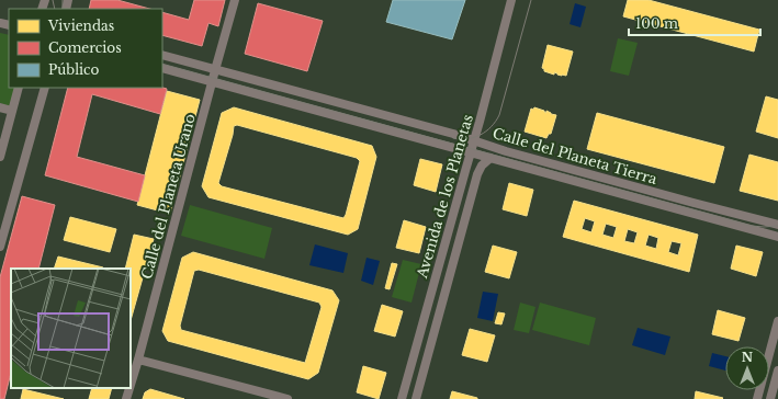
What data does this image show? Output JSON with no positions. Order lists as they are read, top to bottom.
{
  "streets": {
    "street": ["Calle del Planeta Tierra", "Calle del Planeta Urano", "Avenida de los Planetas"]
  },
  "crossings": [
    ["Calle del Planeta Tierra", "Calle del Planeta Urano"],
    ["Calle del Planeta Tierra", "Avenida de los Planetas"]
  ],
  "legend": ["Viviendas", "Comercios", "Público"],
  "scale_bar": "100 m",
  "north": "top"
}
